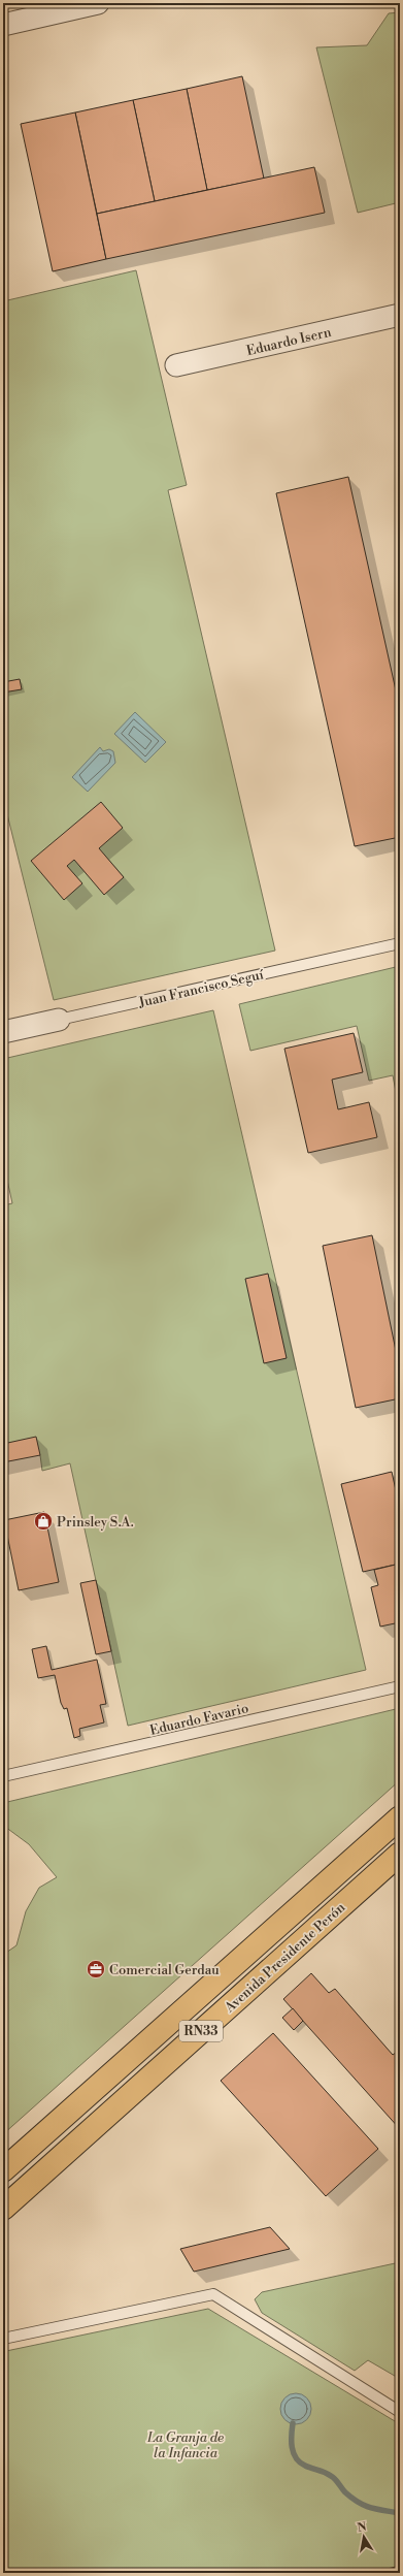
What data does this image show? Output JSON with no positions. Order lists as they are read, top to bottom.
{
  "streets": {
    "main road": ["Avenida Presidente Perón", "RN33"],
    "street": ["Eduardo Isern", "Juan Francisco Seguí"],
    "lane": ["Eduardo Favario"]
  },
  "parks": ["La Granja de la Infancia"],
  "places": {
    "shop": ["Prinsley S.A."],
    "office": ["Comercial Gerdau"]
  },
  "north": "top"
}
